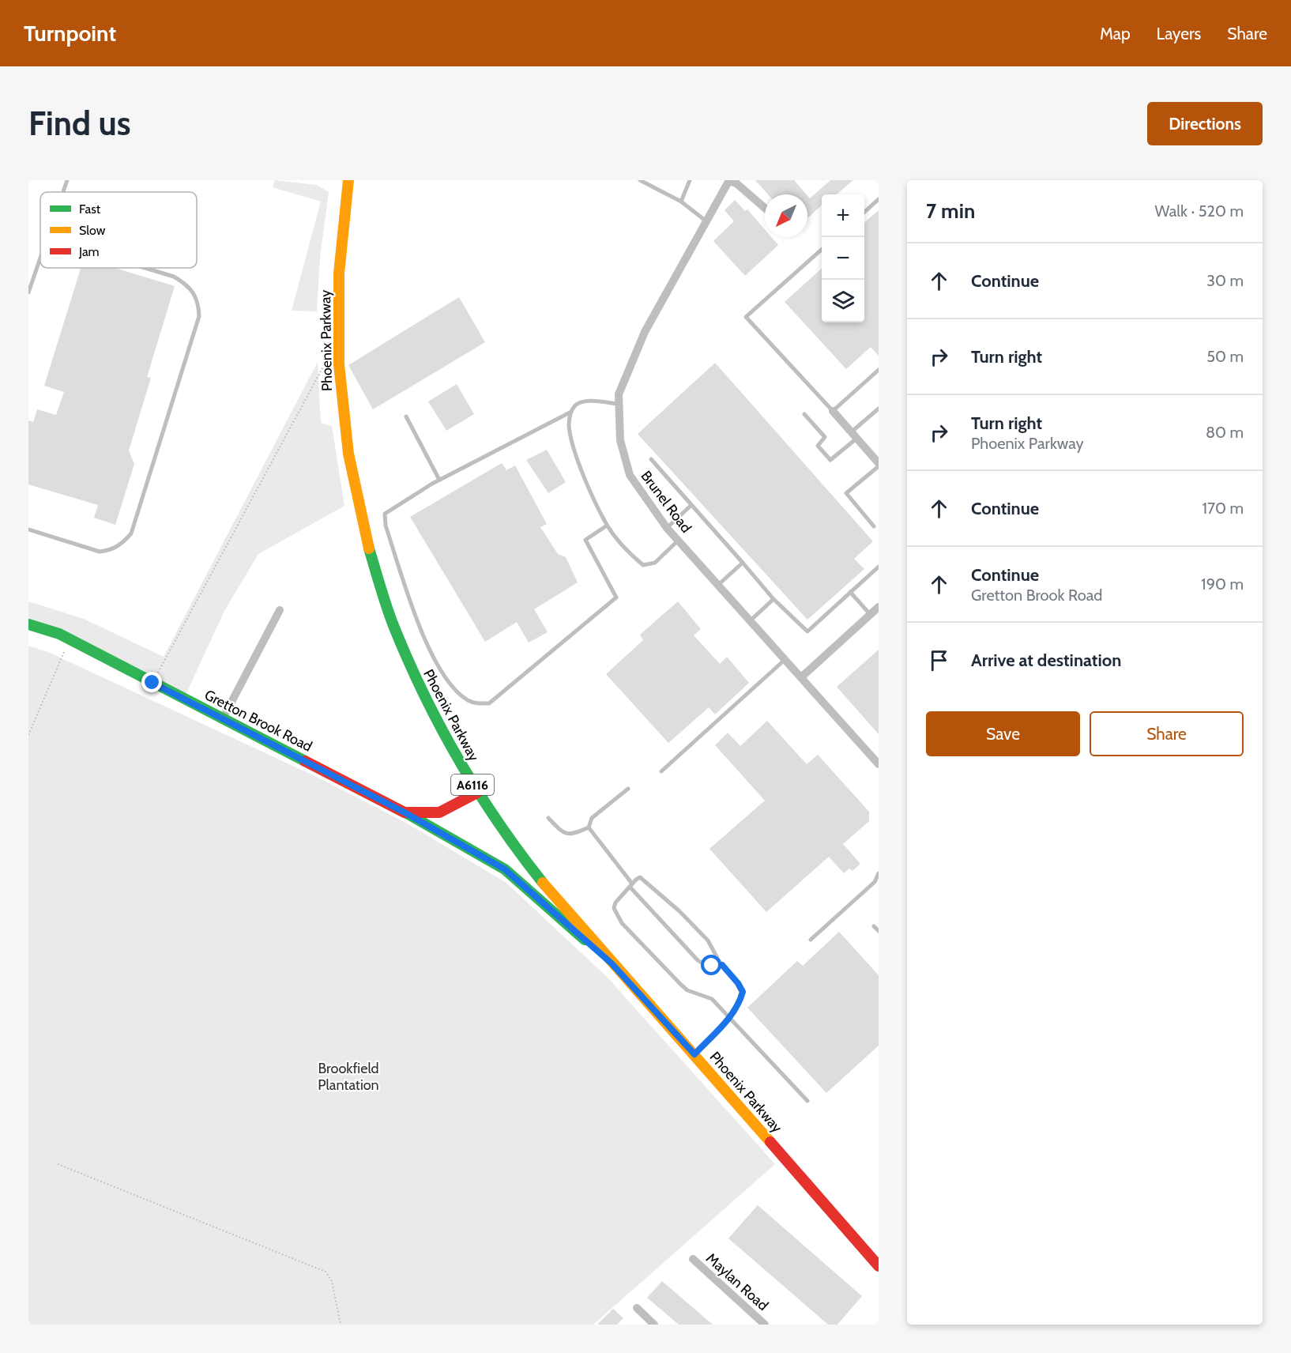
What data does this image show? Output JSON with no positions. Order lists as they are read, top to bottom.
{
  "streets": {
    "main road": ["Phoenix Parkway", "Gretton Brook Road", "A6116"],
    "street": ["Brunel Road", "Maylan Road"]
  },
  "crossings": [
    ["Phoenix Parkway", "Gretton Brook Road"]
  ],
  "parks": ["Brookfield Plantation"],
  "legend": ["Fast", "Slow", "Jam"],
  "north": "bottom left",
  "page": {
    "header": "Turnpoint",
    "nav": ["Map", "Layers", "Share"],
    "buttons": [
      "Directions",
      ["Save", "Share"]
    ],
    "title": "Find us",
    "heading": ["7 min", "Walk · 520 m"],
    "map_buttons": ["+", "−"],
    "list": [
      ["Continue", "30 m"],
      ["Turn right", "50 m"],
      ["Turn right", "Phoenix Parkway", "80 m"],
      ["Continue", "170 m"],
      ["Continue", "Gretton Brook Road", "190 m"],
      "Arrive at destination"
    ]
  }
}
